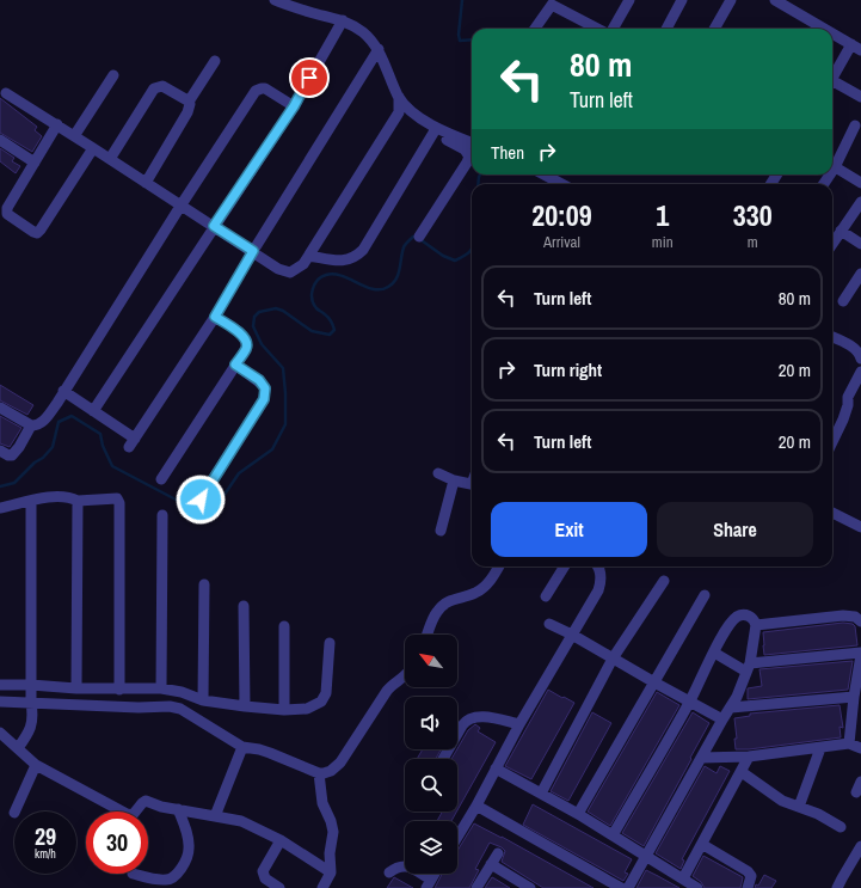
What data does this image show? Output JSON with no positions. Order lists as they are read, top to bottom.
{
  "north": "top left",
  "page": {
    "turn": ["80 m", "Turn left"],
    "then": "Then",
    "eta": [
      "20:09",
      "Arrival",
      "1",
      "min",
      "330",
      "m"
    ],
    "list": [
      {
        "name": "Turn left",
        "value": "80 m"
      },
      {
        "name": "Turn right",
        "value": "20 m"
      },
      {
        "name": "Turn left",
        "value": "20 m"
      }
    ],
    "buttons": ["Exit", "Share"],
    "speed": "29 km/h",
    "limit": "30"
  }
}
